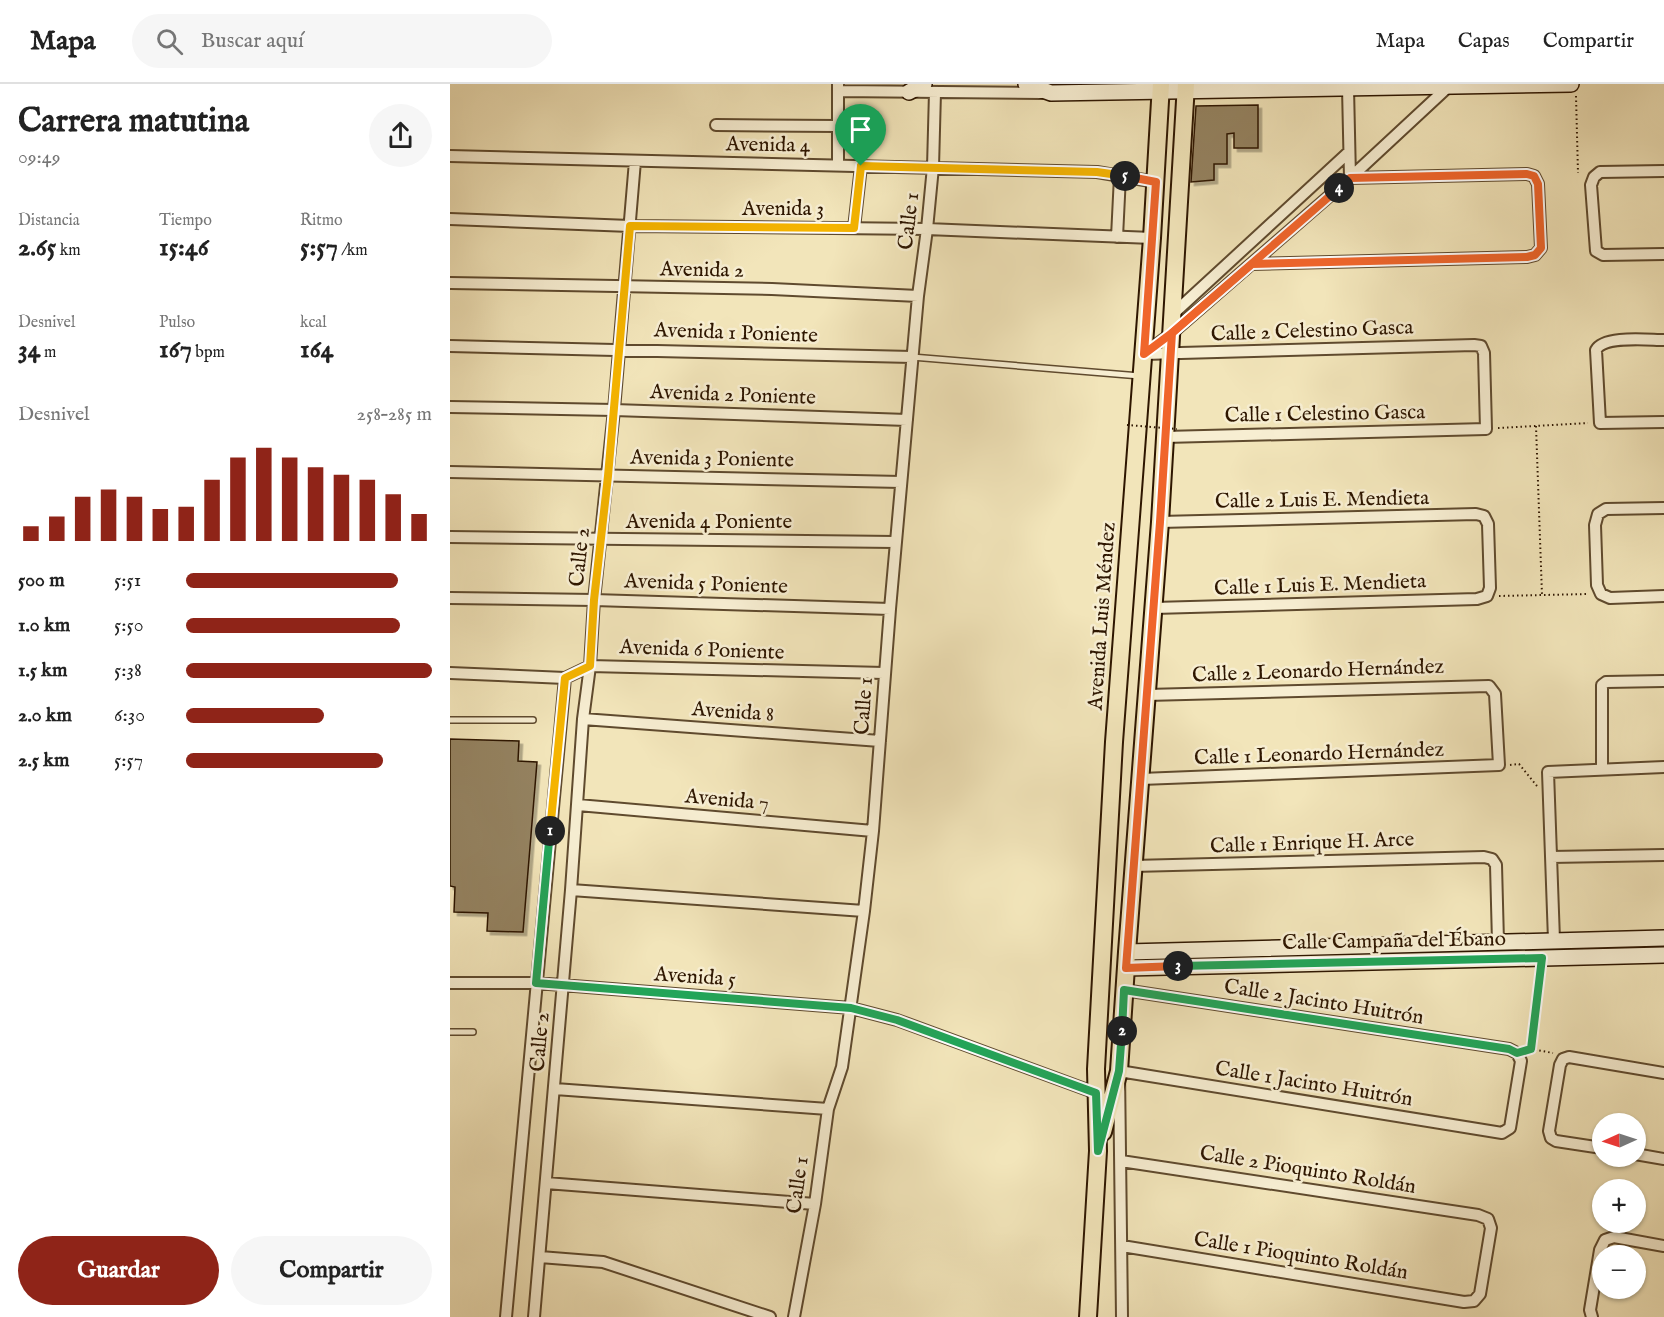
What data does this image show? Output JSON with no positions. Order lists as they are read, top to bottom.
{
  "streets": {
    "main road": ["Avenida Luis Méndez"],
    "street": [
      "Avenida 4",
      "Avenida 3",
      "Calle 1",
      "Avenida 2",
      "Calle 2 Celestino Gasca",
      "Avenida 1 Poniente",
      "Avenida 2 Poniente",
      "Calle 1 Celestino Gasca",
      "Avenida 3 Poniente",
      "Calle 2 Luis E. Mendieta",
      "Avenida 4 Poniente",
      "Calle 2",
      "Avenida 5 Poniente",
      "Calle 1 Luis E. Mendieta",
      "Avenida 6 Poniente",
      "Calle 2 Leonardo Hernández",
      "Avenida 8",
      "Calle 1 Leonardo Hernández",
      "Avenida 7",
      "Calle 1 Enrique H. Arce",
      "Calle Campaña del Ébano",
      "Avenida 5",
      "Calle 2 Jacinto Huitrón",
      "Calle 1 Jacinto Huitrón",
      "Calle 2 Pioquinto Roldán",
      "Calle 1 Pioquinto Roldán"
    ]
  },
  "crossings": [
    ["Avenida 4", "Calle 1"],
    ["Avenida 4", "Calle 2"],
    ["Avenida 4", "Avenida Luis Méndez"],
    ["Avenida 3", "Calle 1"],
    ["Avenida 3", "Calle 2"],
    ["Avenida 3", "Avenida Luis Méndez"],
    ["Calle 1", "Avenida 2"],
    ["Calle 1", "Avenida 1 Poniente"],
    ["Calle 1", "Avenida 2 Poniente"],
    ["Calle 1", "Avenida 3 Poniente"],
    ["Calle 1", "Avenida 4 Poniente"],
    ["Calle 1", "Avenida 5 Poniente"],
    ["Calle 1", "Avenida 6 Poniente"],
    ["Calle 1", "Avenida 8"],
    ["Calle 1", "Avenida 7"],
    ["Calle 1", "Avenida 5"],
    ["Avenida 2", "Calle 2"],
    ["Calle 2 Celestino Gasca", "Calle 1 Celestino Gasca"],
    ["Calle 2 Celestino Gasca", "Avenida Luis Méndez"],
    ["Avenida 1 Poniente", "Calle 2"],
    ["Avenida 2 Poniente", "Calle 2"],
    ["Calle 1 Celestino Gasca", "Avenida Luis Méndez"],
    ["Avenida 3 Poniente", "Calle 2"],
    ["Calle 2 Luis E. Mendieta", "Calle 1 Luis E. Mendieta"],
    ["Calle 2 Luis E. Mendieta", "Avenida Luis Méndez"],
    ["Avenida 4 Poniente", "Calle 2"],
    ["Calle 2", "Avenida 5 Poniente"],
    ["Calle 2", "Avenida 6 Poniente"],
    ["Calle 2", "Avenida 8"],
    ["Calle 2", "Avenida 7"],
    ["Calle 2", "Avenida 5"],
    ["Calle 1 Luis E. Mendieta", "Avenida Luis Méndez"],
    ["Avenida Luis Méndez", "Calle 2 Leonardo Hernández"],
    ["Avenida Luis Méndez", "Calle 1 Leonardo Hernández"],
    ["Avenida Luis Méndez", "Calle 1 Enrique H. Arce"],
    ["Avenida Luis Méndez", "Calle Campaña del Ébano"],
    ["Avenida Luis Méndez", "Avenida 5"],
    ["Avenida Luis Méndez", "Calle 2 Jacinto Huitrón"],
    ["Avenida Luis Méndez", "Calle 1 Jacinto Huitrón"],
    ["Avenida Luis Méndez", "Calle 2 Pioquinto Roldán"],
    ["Avenida Luis Méndez", "Calle 1 Pioquinto Roldán"],
    ["Calle 2 Leonardo Hernández", "Calle 1 Leonardo Hernández"],
    ["Calle 1 Enrique H. Arce", "Calle Campaña del Ébano"],
    ["Calle 2 Jacinto Huitrón", "Calle 1 Jacinto Huitrón"],
    ["Calle 2 Pioquinto Roldán", "Calle 1 Pioquinto Roldán"]
  ],
  "north": "left",
  "page": {
    "header": "Mapa",
    "search": "Buscar aquí",
    "nav": ["Mapa", "Capas", "Compartir"],
    "heading": ["Carrera matutina", "09:49"],
    "pins": [
      "5",
      "4",
      "1",
      "3",
      "2"
    ],
    "stats": [
      ["Distancia", "2.65 km"],
      ["Tiempo", "15:46"],
      ["Ritmo", "5:57 /km"],
      ["Desnivel", "34 m"],
      ["Pulso", "167 bpm"],
      ["kcal", "164"]
    ],
    "chart": ["Desnivel", "258–285 m"],
    "list": [
      {
        "name": "500 m",
        "note": "5:51"
      },
      {
        "name": "1.0 km",
        "note": "5:50"
      },
      {
        "name": "1.5 km",
        "note": "5:38"
      },
      {
        "name": "2.0 km",
        "note": "6:30"
      },
      {
        "name": "2.5 km",
        "note": "5:57"
      }
    ],
    "map_buttons": ["+", "−"],
    "buttons": ["Guardar", "Compartir"]
  }
}
